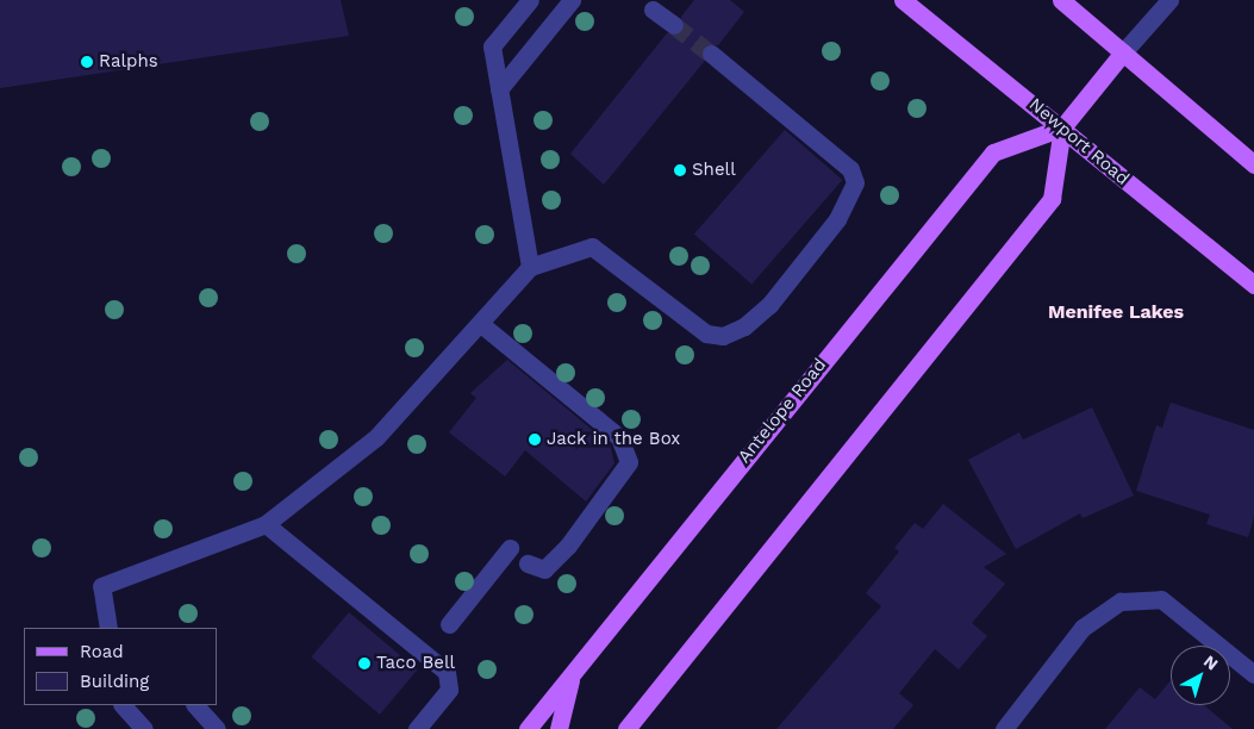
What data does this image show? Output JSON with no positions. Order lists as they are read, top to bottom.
{
  "streets": {
    "main road": ["Newport Road", "Antelope Road"]
  },
  "crossings": [
    ["Newport Road", "Antelope Road"]
  ],
  "districts": ["Menifee Lakes"],
  "places": [
    "Ralphs",
    "Shell",
    "Jack in the Box",
    "Taco Bell"
  ],
  "legend": ["Road", "Building"],
  "north": "top right"
}
